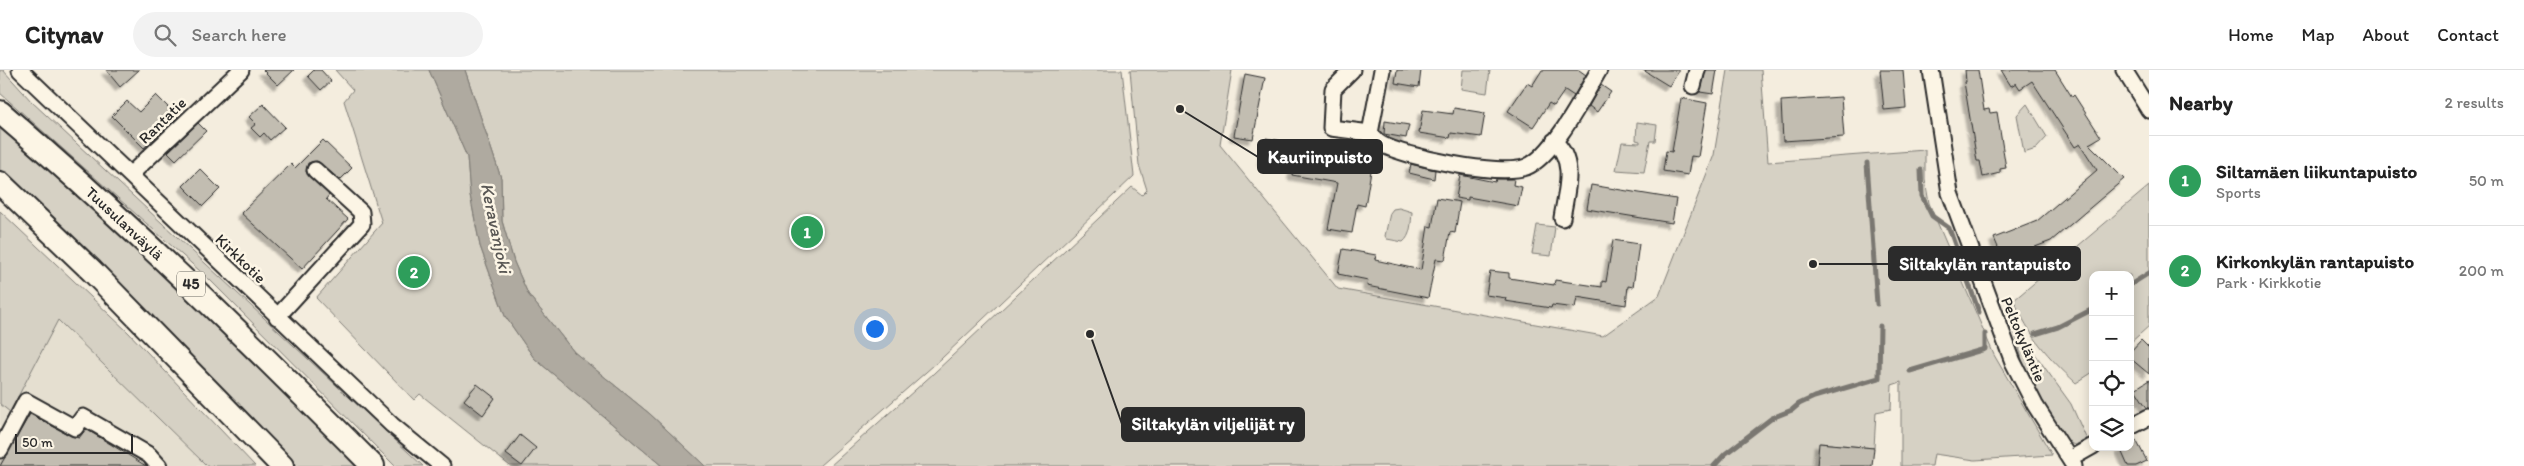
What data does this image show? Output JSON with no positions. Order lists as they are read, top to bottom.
{
  "streets": {
    "highway": ["Tuusulanväylä", "45"],
    "street": ["Rantatie", "Kirkkotie", "Peltokyläntie"]
  },
  "crossings": [
    ["Rantatie", "Kirkkotie"]
  ],
  "water": ["Keravanjoki"],
  "places": ["Kauriinpuisto", "Siltakylän rantapuisto", "Siltakylän viljelijät ry"],
  "scale_bar": "50 m",
  "page": {
    "header": "Citynav",
    "search": "Search here",
    "nav": [
      "Home",
      "Map",
      "About",
      "Contact"
    ],
    "heading": ["Nearby", "2 results"],
    "list": [
      {
        "mark": "1",
        "name": "Siltamäen liikuntapuisto",
        "note": "Sports",
        "value": "50 m"
      },
      {
        "mark": "2",
        "name": "Kirkonkylän rantapuisto",
        "note": "Park · Kirkkotie",
        "value": "200 m"
      }
    ],
    "pins": ["1", "2"],
    "map_buttons": ["+", "−"],
    "scale": "50 m"
  }
}
